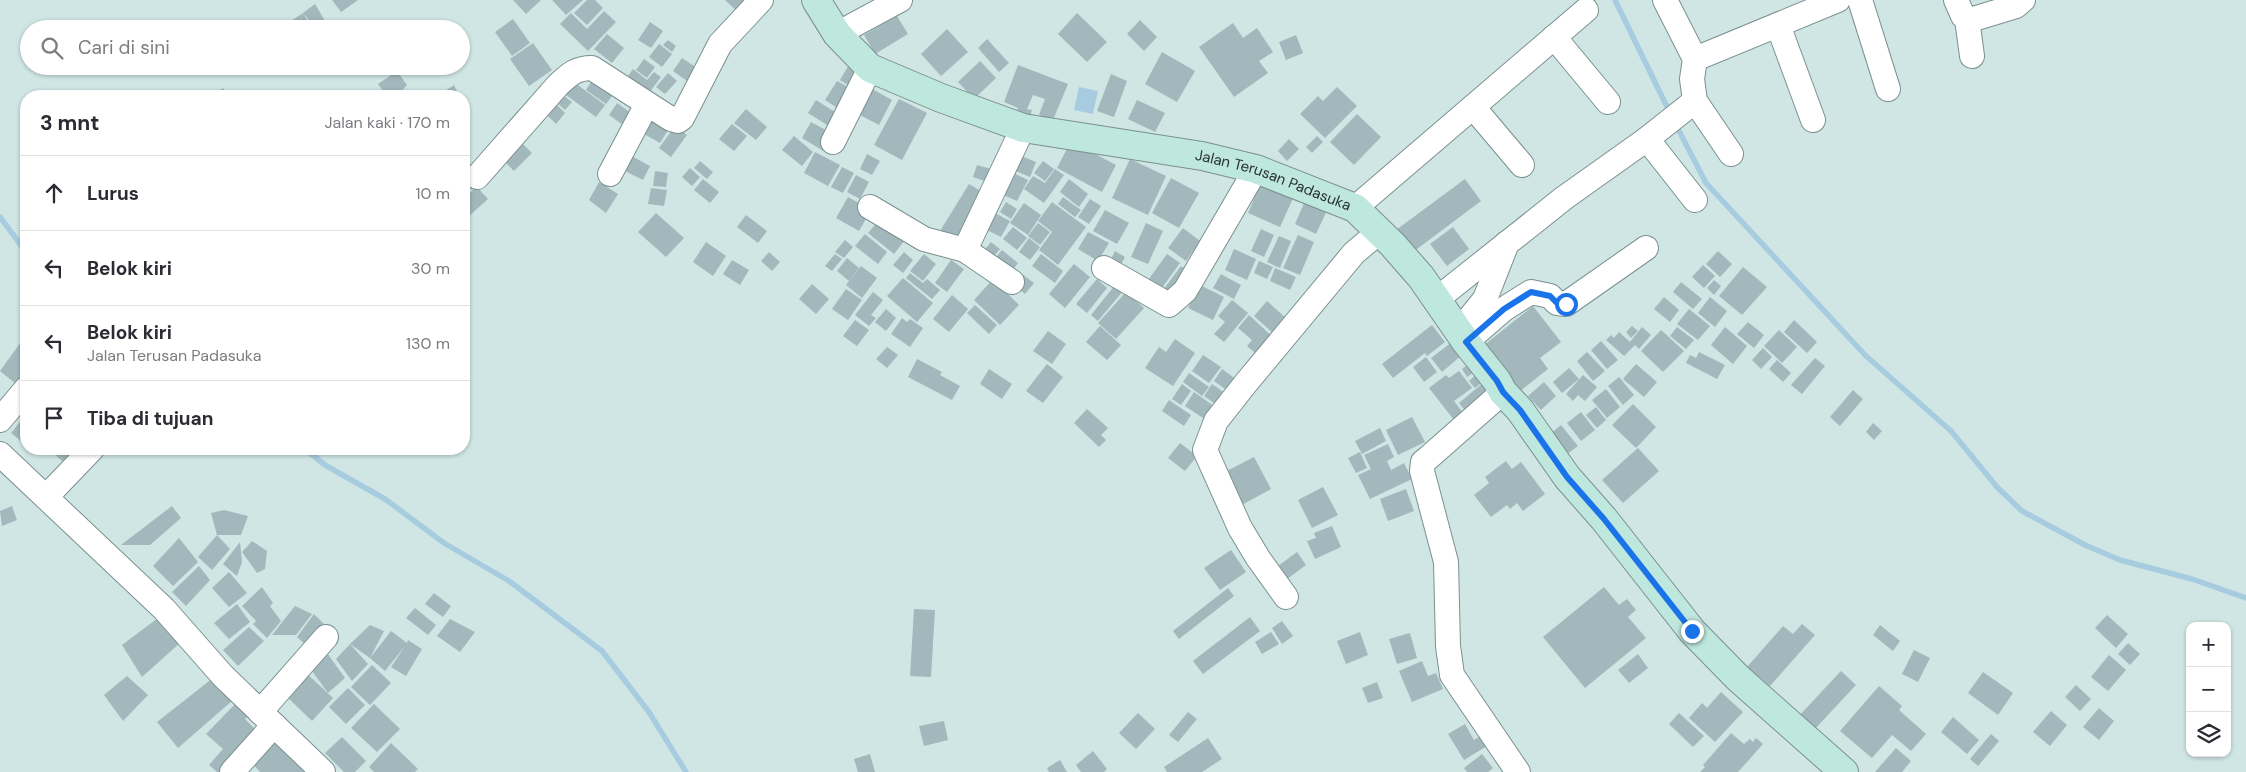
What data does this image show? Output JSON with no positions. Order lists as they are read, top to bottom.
{
  "streets": {
    "street": ["Jalan Terusan Padasuka"]
  },
  "page": {
    "search": "Cari di sini",
    "heading": ["3 mnt", "Jalan kaki · 170 m"],
    "list": [
      ["Lurus", "10 m"],
      ["Belok kiri", "30 m"],
      ["Belok kiri", "Jalan Terusan Padasuka", "130 m"],
      "Tiba di tujuan"
    ],
    "map_buttons": ["+", "−"]
  }
}
